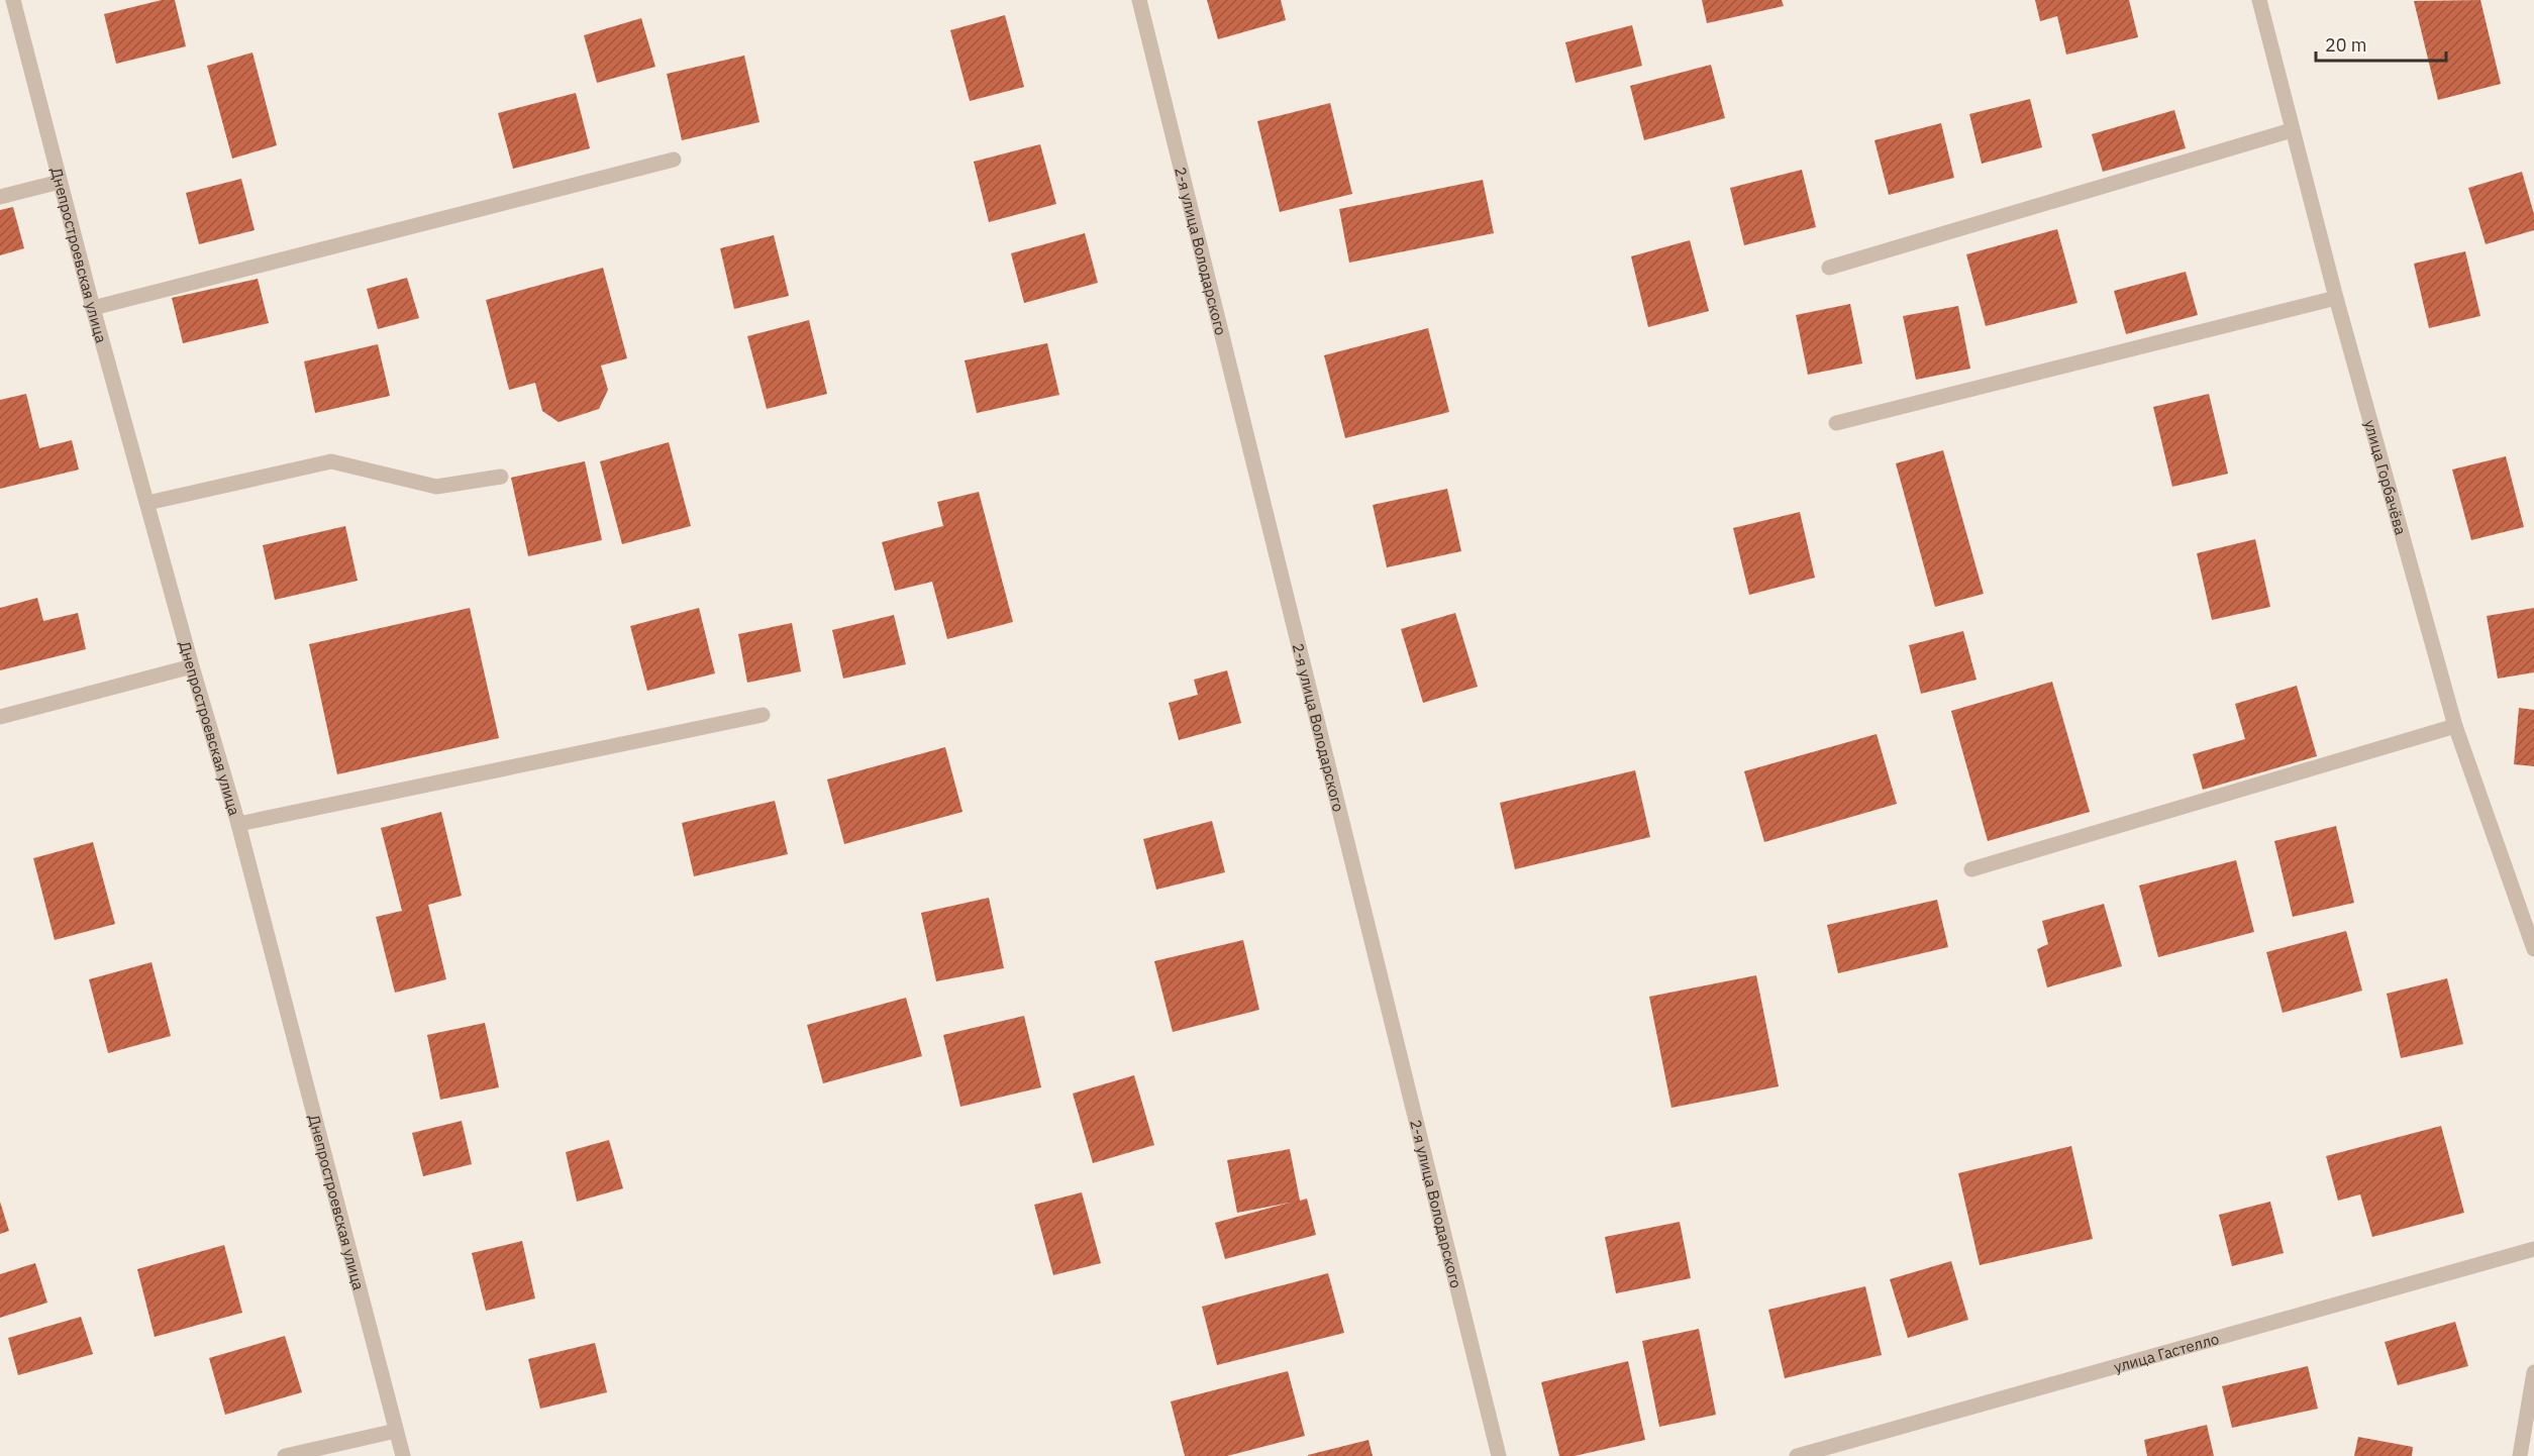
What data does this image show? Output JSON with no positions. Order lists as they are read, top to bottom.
{
  "streets": {
    "street": [
      "2-я улица Володарского",
      "Днепростроевская улица",
      "улица Горбачёва",
      "улица Гастелло"
    ]
  },
  "scale_bar": "20 m"
}
